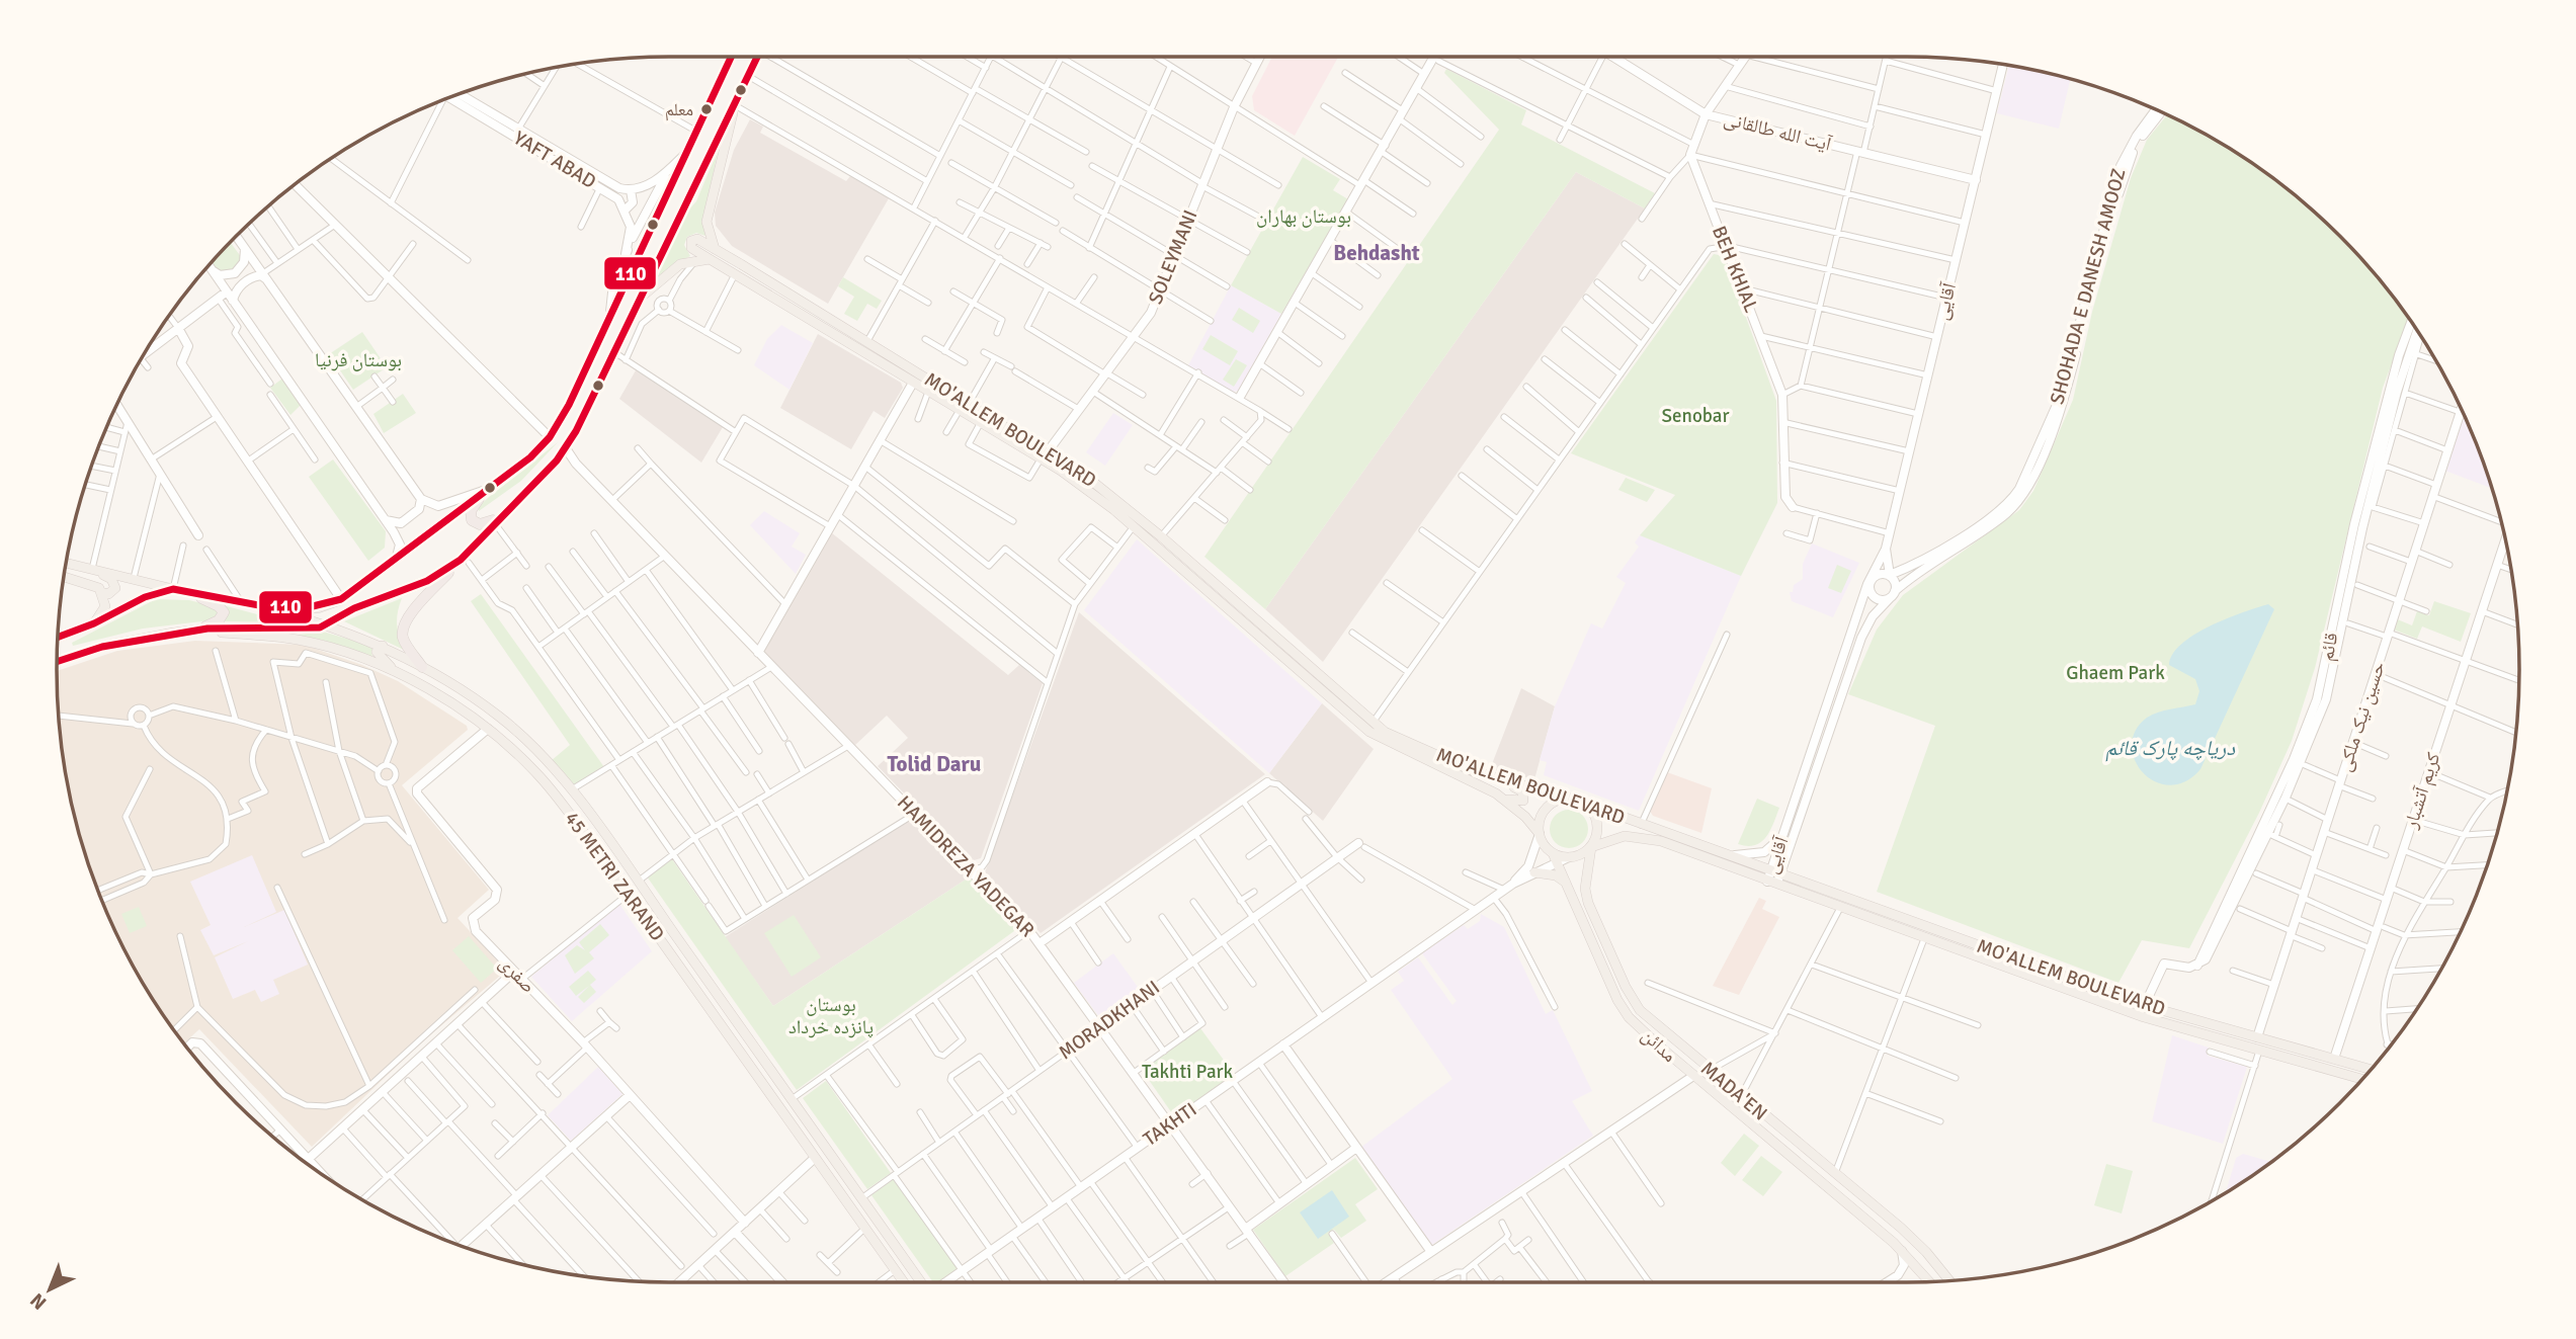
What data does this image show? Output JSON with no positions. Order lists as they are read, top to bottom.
{
  "streets": {
    "main road": [
      "MO'ALLEM BOULEVARD",
      "45 METRI ZARAND",
      "مدائن",
      "MADA'EN"
    ],
    "street": [
      "آیت الله طالقانی",
      "YAFT ABAD",
      "SOLEYMANI",
      "BEH KHIAL",
      "SHOHADA E DANESH AMOOZ",
      "آقایی",
      "قائم",
      "حسین نیک ملکی",
      "کریم آتشبار",
      "HAMIDREZA YADEGAR",
      "صفری",
      "MORADKHANI",
      "TAKHTI"
    ]
  },
  "crossings": [
    ["آیت الله طالقانی", "آقایی"],
    ["SOLEYMANI", "MO'ALLEM BOULEVARD"],
    ["SHOHADA E DANESH AMOOZ", "آقایی"],
    ["آقایی", "MO'ALLEM BOULEVARD"],
    ["MO'ALLEM BOULEVARD", "حسین نیک ملکی"],
    ["MO'ALLEM BOULEVARD", "کریم آتشبار"],
    ["MO'ALLEM BOULEVARD", "مدائن"],
    ["MO'ALLEM BOULEVARD", "MADA'EN"],
    ["MO'ALLEM BOULEVARD", "TAKHTI"],
    ["HAMIDREZA YADEGAR", "MORADKHANI"],
    ["HAMIDREZA YADEGAR", "TAKHTI"],
    ["45 METRI ZARAND", "صفری"],
    ["45 METRI ZARAND", "MORADKHANI"],
    ["مدائن", "MADA'EN"],
    ["مدائن", "TAKHTI"],
    ["MADA'EN", "TAKHTI"]
  ],
  "districts": ["Behdasht", "Tolid Daru"],
  "water": ["دریاچه پارک قائم"],
  "parks": [
    "بوستان بهاران",
    "بوستان فرنیا",
    "Senobar",
    "Ghaem Park",
    "بوستان پانزده خرداد",
    "Takhti Park"
  ],
  "places": ["معلم"],
  "lines": ["transit line 110"],
  "north": "bottom left"
}
